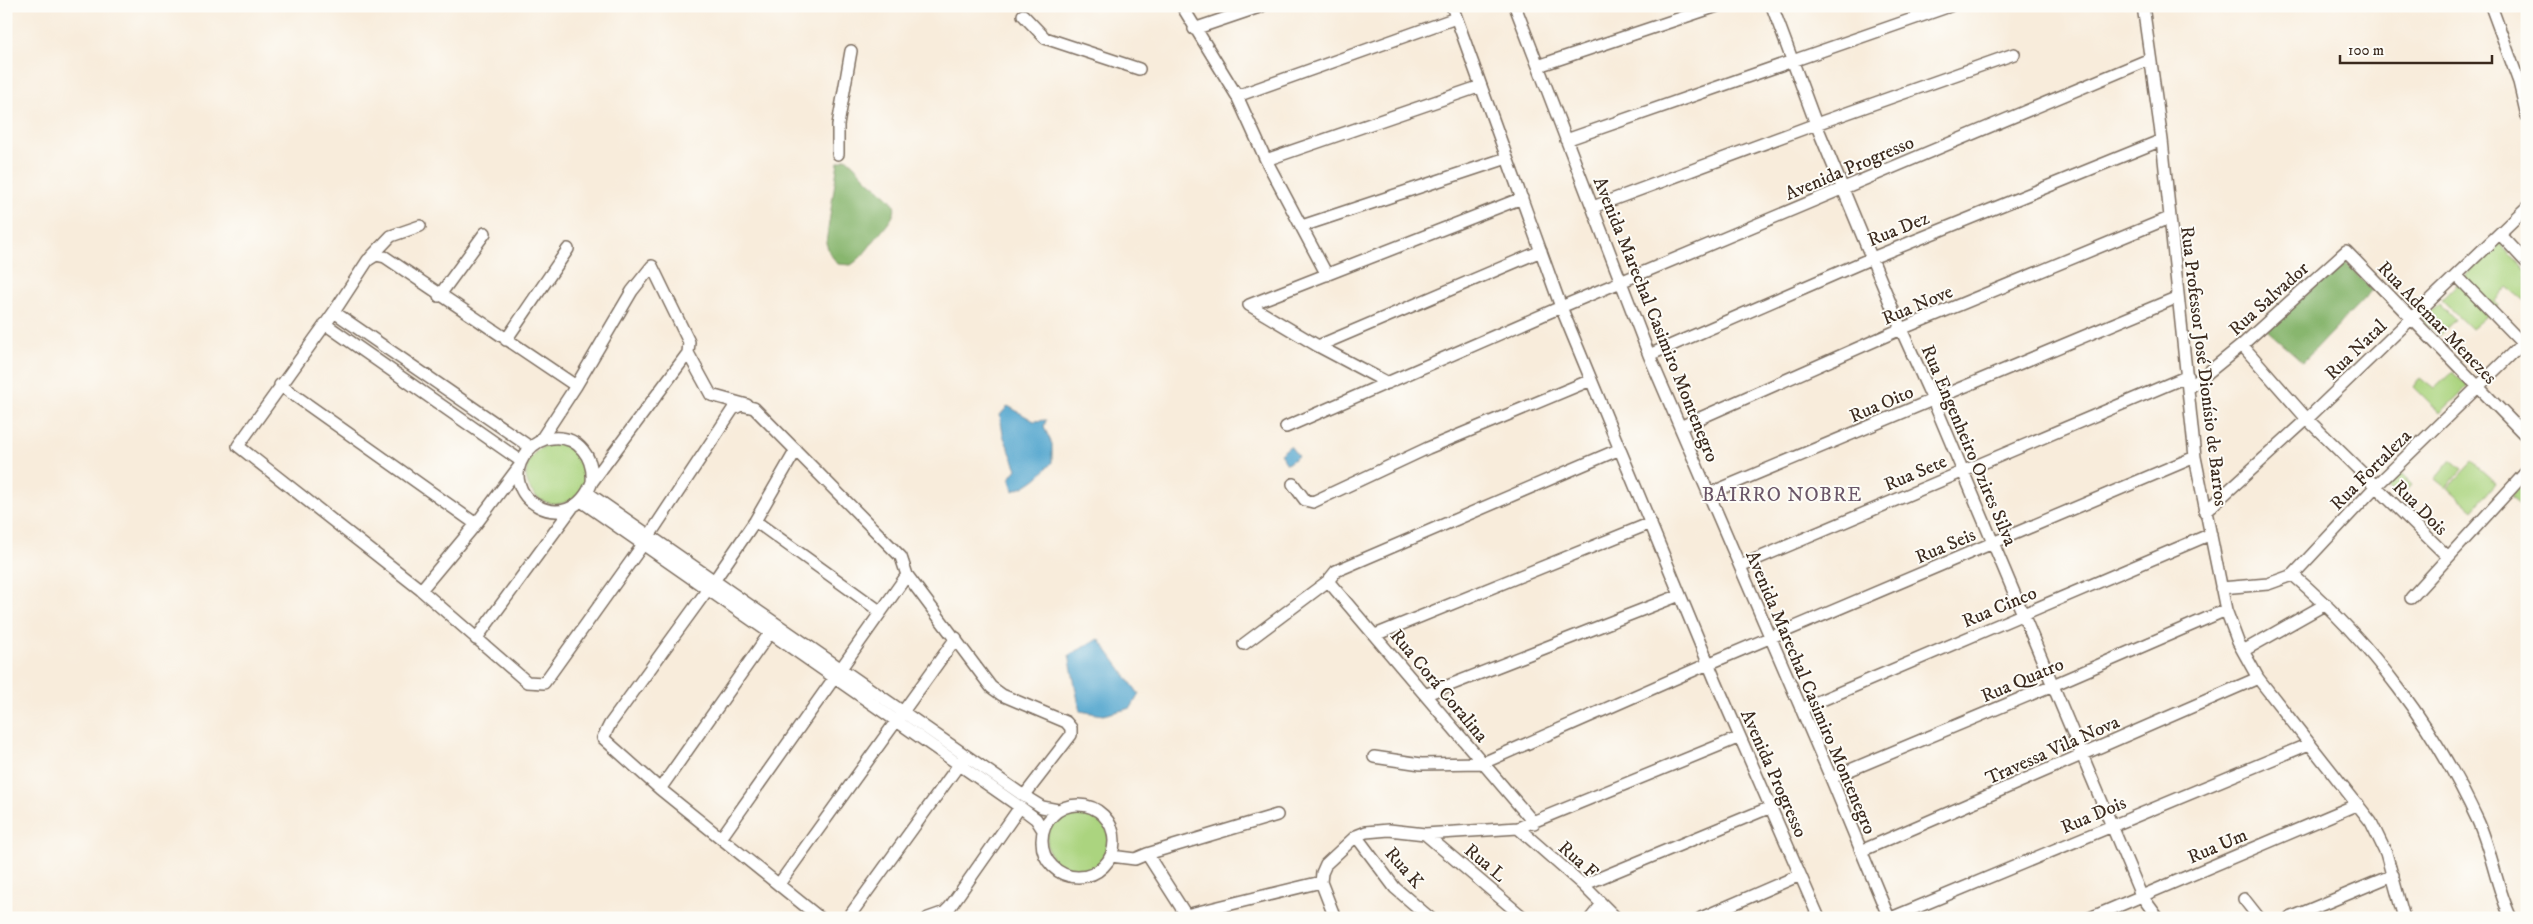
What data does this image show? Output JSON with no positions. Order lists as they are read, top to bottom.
{
  "streets": {
    "street": [
      "Avenida Progresso",
      "Rua Dez",
      "Rua Salvador",
      "Rua Nove",
      "Avenida Marechal Casimiro Montenegro",
      "Rua Ademar Menezes",
      "Rua Natal",
      "Rua Professor José Dionísio de Barros",
      "Rua Oito",
      "Rua Engenheiro Ozires Silva",
      "Rua Fortaleza",
      "Rua Sete",
      "Rua Dois",
      "Rua Seis",
      "Rua Cinco",
      "Rua Quatro",
      "Rua Corá Coralina",
      "Travessa Vila Nova",
      "Rua Um",
      "Rua F",
      "Rua L",
      "Rua K"
    ]
  },
  "crossings": [
    ["Avenida Progresso", "Avenida Marechal Casimiro Montenegro"],
    ["Avenida Progresso", "Rua Professor José Dionísio de Barros"],
    ["Avenida Progresso", "Rua Engenheiro Ozires Silva"],
    ["Avenida Progresso", "Rua Seis"],
    ["Rua Dez", "Avenida Marechal Casimiro Montenegro"],
    ["Rua Dez", "Rua Professor José Dionísio de Barros"],
    ["Rua Dez", "Rua Engenheiro Ozires Silva"],
    ["Rua Salvador", "Rua Ademar Menezes"],
    ["Rua Salvador", "Rua Professor José Dionísio de Barros"],
    ["Rua Salvador", "Rua Dois"],
    ["Rua Nove", "Avenida Marechal Casimiro Montenegro"],
    ["Rua Nove", "Rua Professor José Dionísio de Barros"],
    ["Rua Nove", "Rua Engenheiro Ozires Silva"],
    ["Avenida Marechal Casimiro Montenegro", "Rua Oito"],
    ["Avenida Marechal Casimiro Montenegro", "Rua Sete"],
    ["Avenida Marechal Casimiro Montenegro", "Rua Dois"],
    ["Avenida Marechal Casimiro Montenegro", "Rua Seis"],
    ["Avenida Marechal Casimiro Montenegro", "Rua Cinco"],
    ["Avenida Marechal Casimiro Montenegro", "Rua Quatro"],
    ["Avenida Marechal Casimiro Montenegro", "Travessa Vila Nova"],
    ["Rua Ademar Menezes", "Rua Natal"],
    ["Rua Ademar Menezes", "Rua Fortaleza"],
    ["Rua Natal", "Rua Professor José Dionísio de Barros"],
    ["Rua Natal", "Rua Dois"],
    ["Rua Professor José Dionísio de Barros", "Rua Oito"],
    ["Rua Professor José Dionísio de Barros", "Rua Fortaleza"],
    ["Rua Professor José Dionísio de Barros", "Rua Sete"],
    ["Rua Professor José Dionísio de Barros", "Rua Dois"],
    ["Rua Professor José Dionísio de Barros", "Rua Seis"],
    ["Rua Professor José Dionísio de Barros", "Rua Cinco"],
    ["Rua Professor José Dionísio de Barros", "Rua Quatro"],
    ["Rua Professor José Dionísio de Barros", "Travessa Vila Nova"],
    ["Rua Professor José Dionísio de Barros", "Rua Um"],
    ["Rua Oito", "Rua Engenheiro Ozires Silva"],
    ["Rua Engenheiro Ozires Silva", "Rua Sete"],
    ["Rua Engenheiro Ozires Silva", "Rua Dois"],
    ["Rua Engenheiro Ozires Silva", "Rua Seis"],
    ["Rua Engenheiro Ozires Silva", "Rua Cinco"],
    ["Rua Engenheiro Ozires Silva", "Rua Quatro"],
    ["Rua Engenheiro Ozires Silva", "Travessa Vila Nova"],
    ["Rua Engenheiro Ozires Silva", "Rua Um"],
    ["Rua Fortaleza", "Rua Dois"],
    ["Rua Seis", "Rua Corá Coralina"]
  ],
  "districts": ["BAIRRO NOBRE"],
  "scale_bar": "100 m"
}
